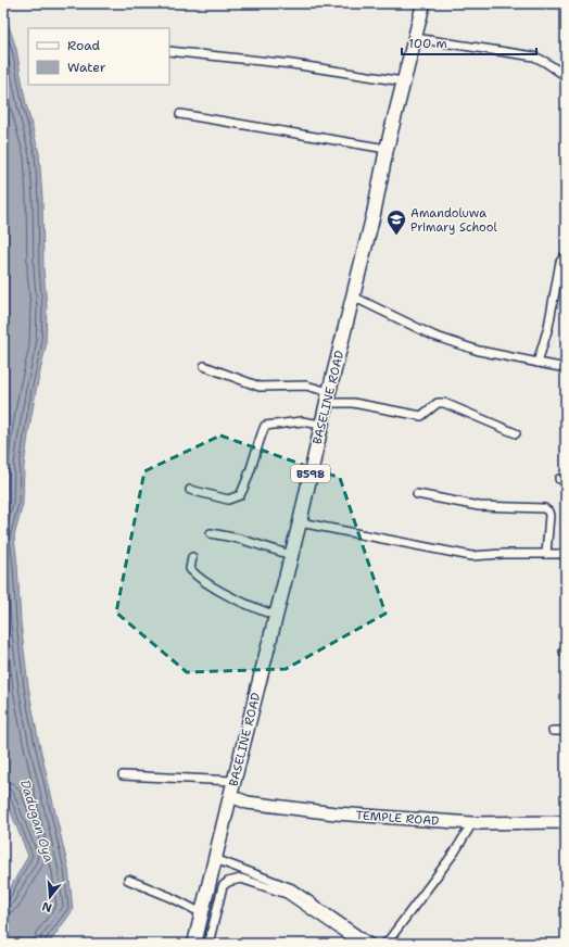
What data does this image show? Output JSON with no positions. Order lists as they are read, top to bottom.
{
  "streets": {
    "main road": ["BASELINE ROAD", "B598"],
    "street": ["TEMPLE ROAD"]
  },
  "crossings": [
    ["BASELINE ROAD", "TEMPLE ROAD"]
  ],
  "water": ["Dadugan Oya"],
  "places": {
    "school or university": ["Amandoluwa Primary School"]
  },
  "legend": ["Road", "Water"],
  "scale_bar": "100 m",
  "north": "bottom"
}
